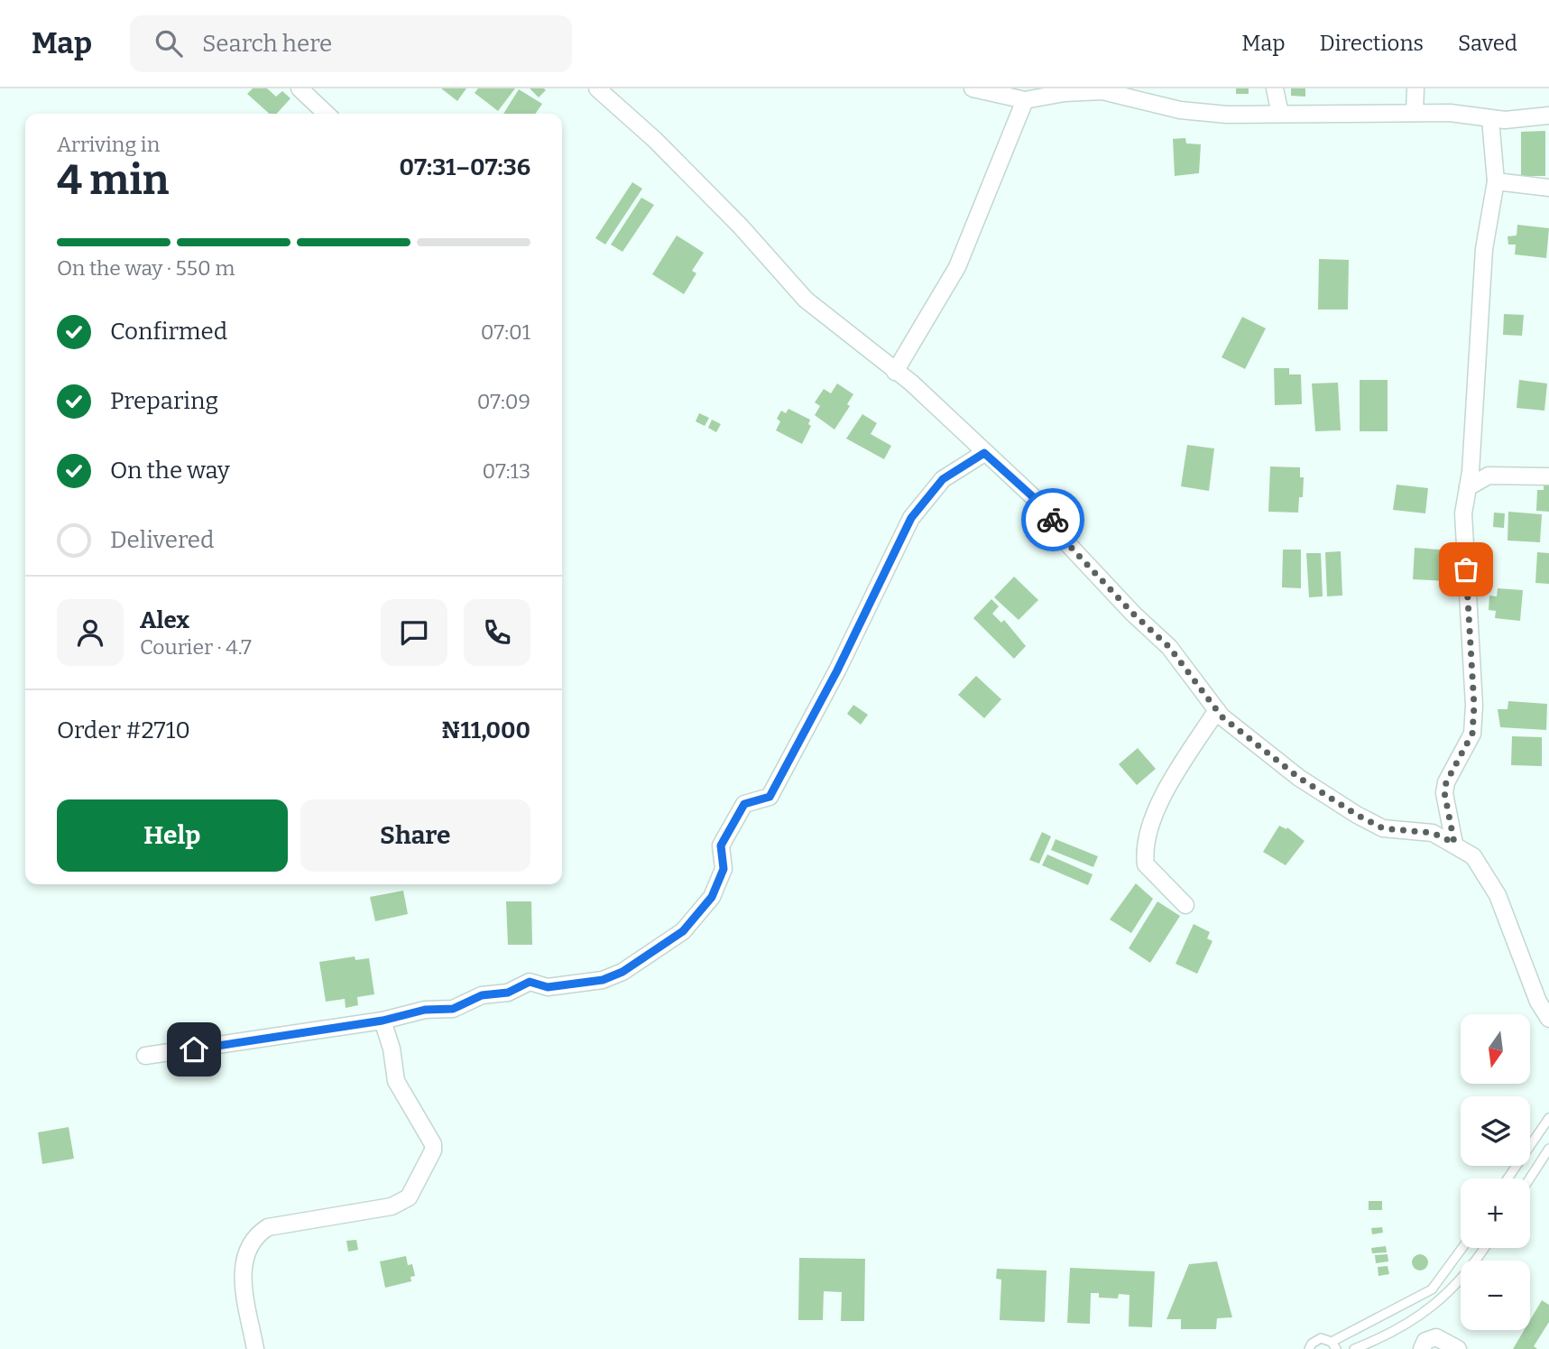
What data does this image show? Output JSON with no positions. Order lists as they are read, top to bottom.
{
  "north": "bottom",
  "page": {
    "header": "Map",
    "search": "Search here",
    "nav": ["Map", "Directions", "Saved"],
    "heading": ["4 min", "Arriving in", "07:31–07:36"],
    "panel": [
      "Alex",
      "Courier · 4.7",
      "Order #2710",
      "₦11,000"
    ],
    "bar": "On the way · 550 m",
    "list": [
      ["Confirmed", "07:01"],
      ["Preparing", "07:09"],
      ["On the way", "07:13"],
      "Delivered"
    ],
    "buttons": ["Help", "Share"],
    "map_buttons": ["+", "−"]
  }
}
